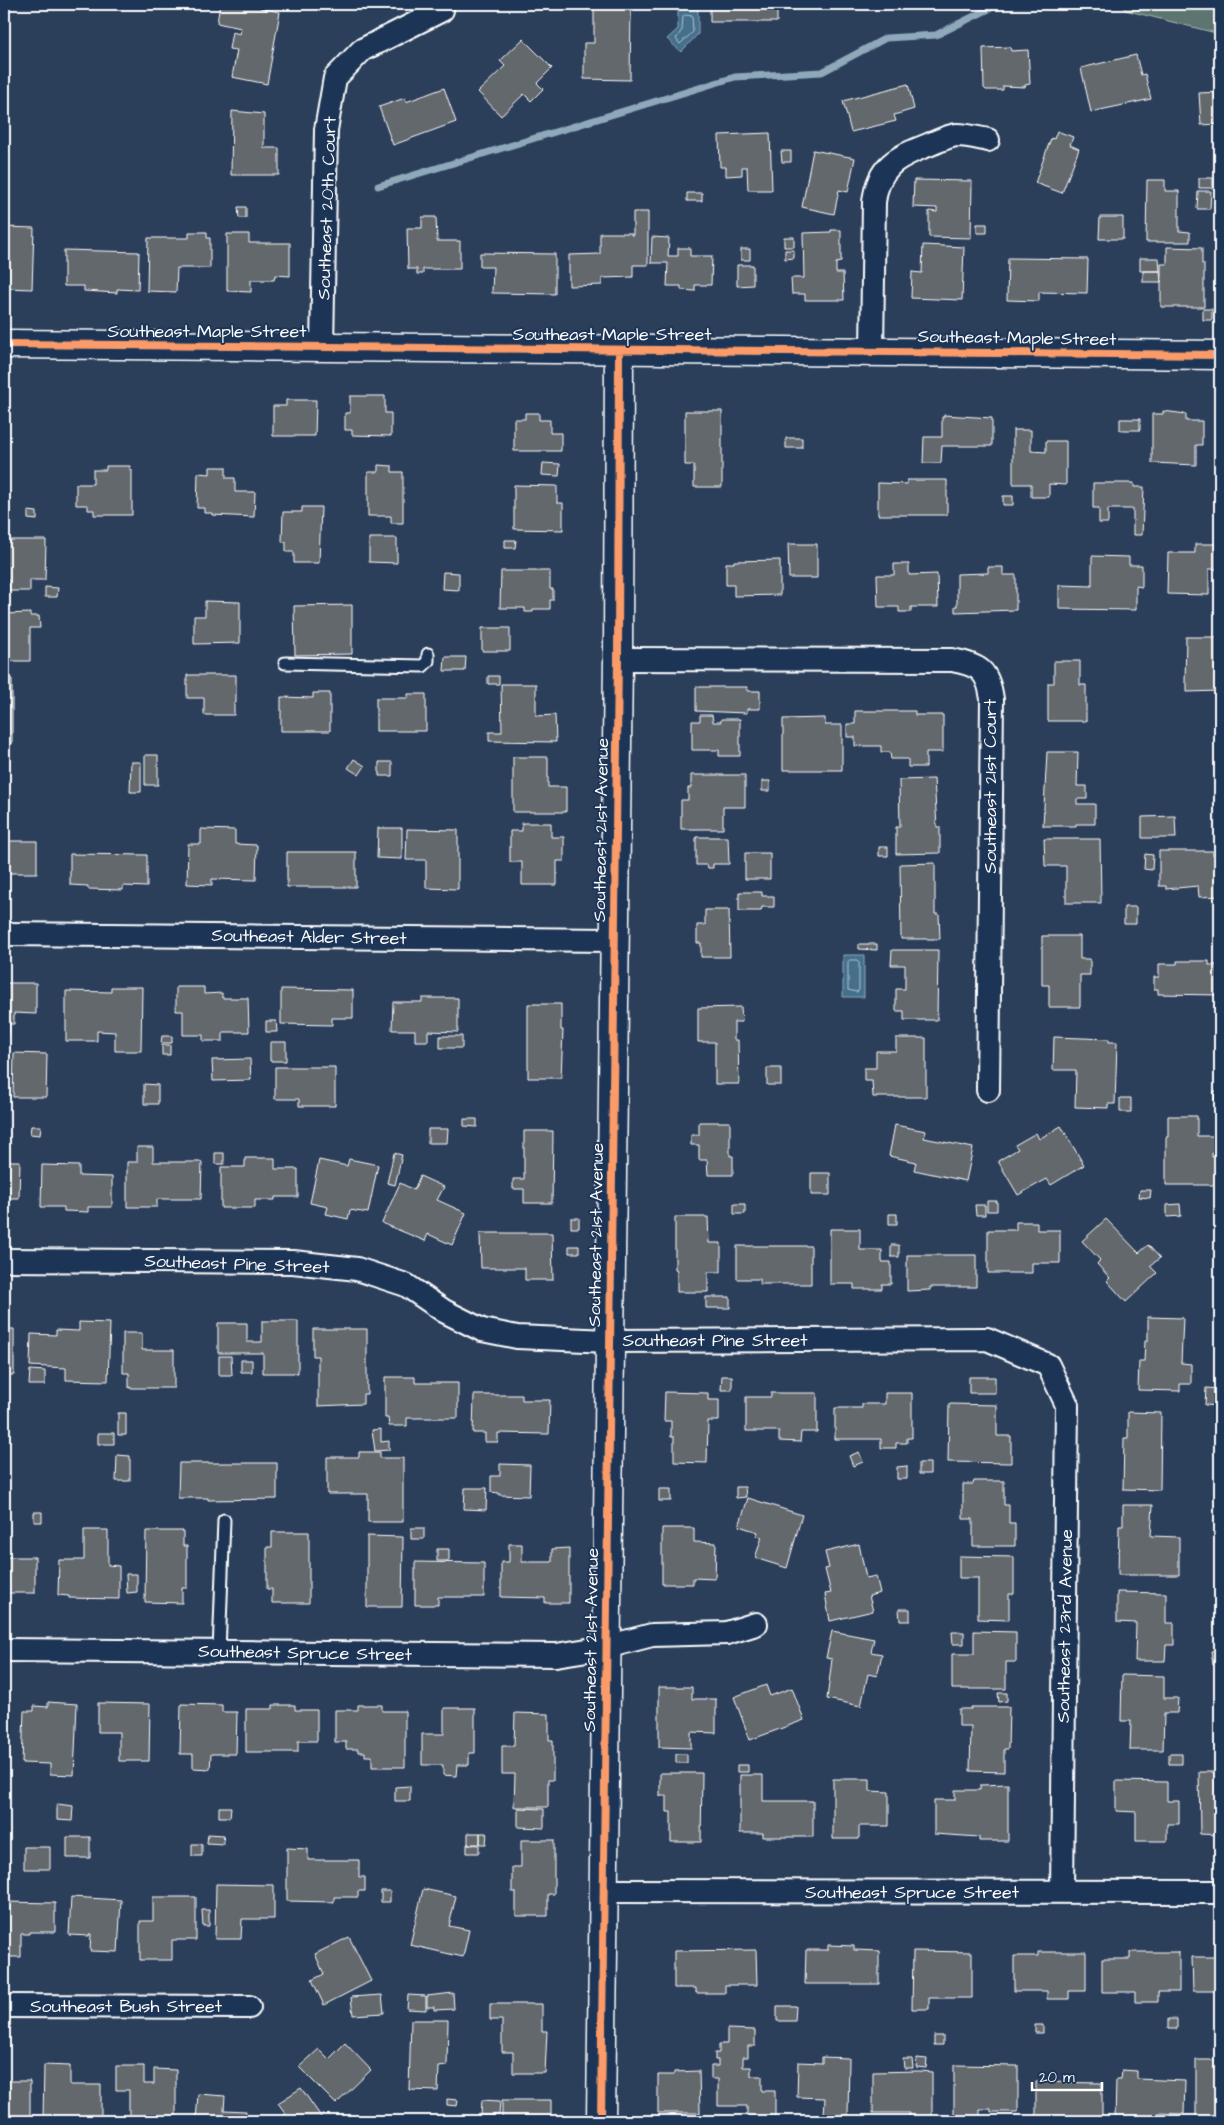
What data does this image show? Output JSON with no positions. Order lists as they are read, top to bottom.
{
  "streets": {
    "street": [
      "Southeast 20th Court",
      "Southeast Maple Street",
      "Southeast 21st Court",
      "Southeast 21st Avenue",
      "Southeast Alder Street",
      "Southeast Pine Street",
      "Southeast 23rd Avenue",
      "Southeast Spruce Street",
      "Southeast Bush Street"
    ]
  },
  "crossings": [
    ["Southeast 20th Court", "Southeast Maple Street"],
    ["Southeast Maple Street", "Southeast 21st Avenue"],
    ["Southeast 21st Court", "Southeast 21st Avenue"],
    ["Southeast 21st Avenue", "Southeast Alder Street"],
    ["Southeast 21st Avenue", "Southeast Pine Street"],
    ["Southeast 21st Avenue", "Southeast Spruce Street"],
    ["Southeast Pine Street", "Southeast 23rd Avenue"],
    ["Southeast 23rd Avenue", "Southeast Spruce Street"]
  ],
  "scale_bar": "20 m"
}
